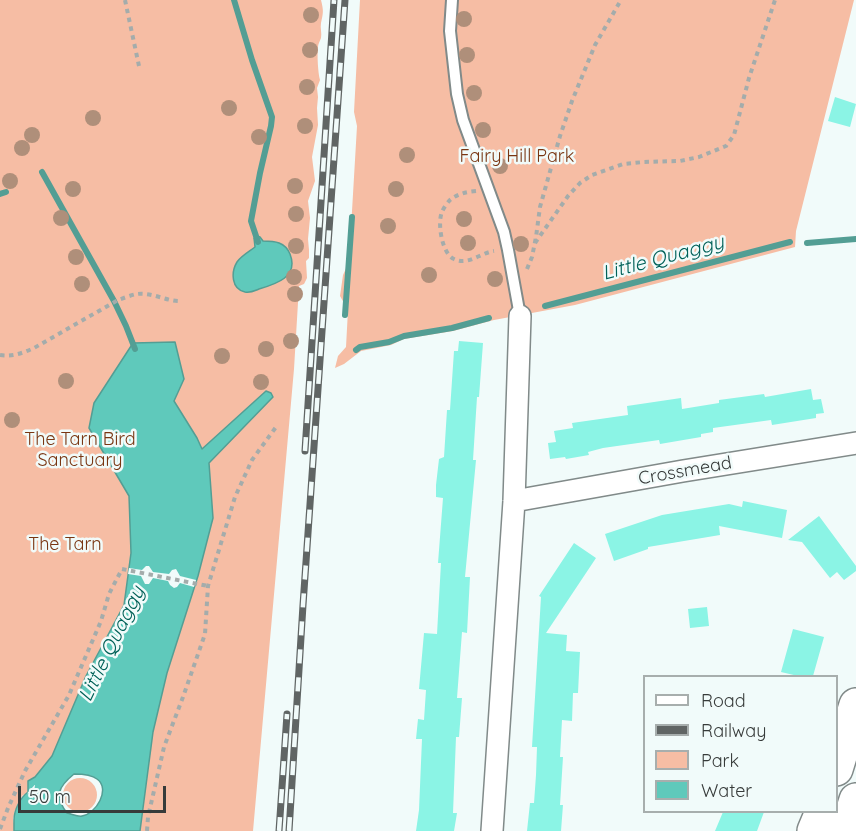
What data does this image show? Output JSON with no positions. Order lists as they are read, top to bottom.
{
  "streets": {
    "street": ["Crossmead"]
  },
  "water": ["Little Quaggy"],
  "parks": ["Fairy Hill Park", "The Tarn Bird Sanctuary", "The Tarn"],
  "legend": [
    "Road",
    "Railway",
    "Park",
    "Water"
  ],
  "scale_bar": "50 m"
}
